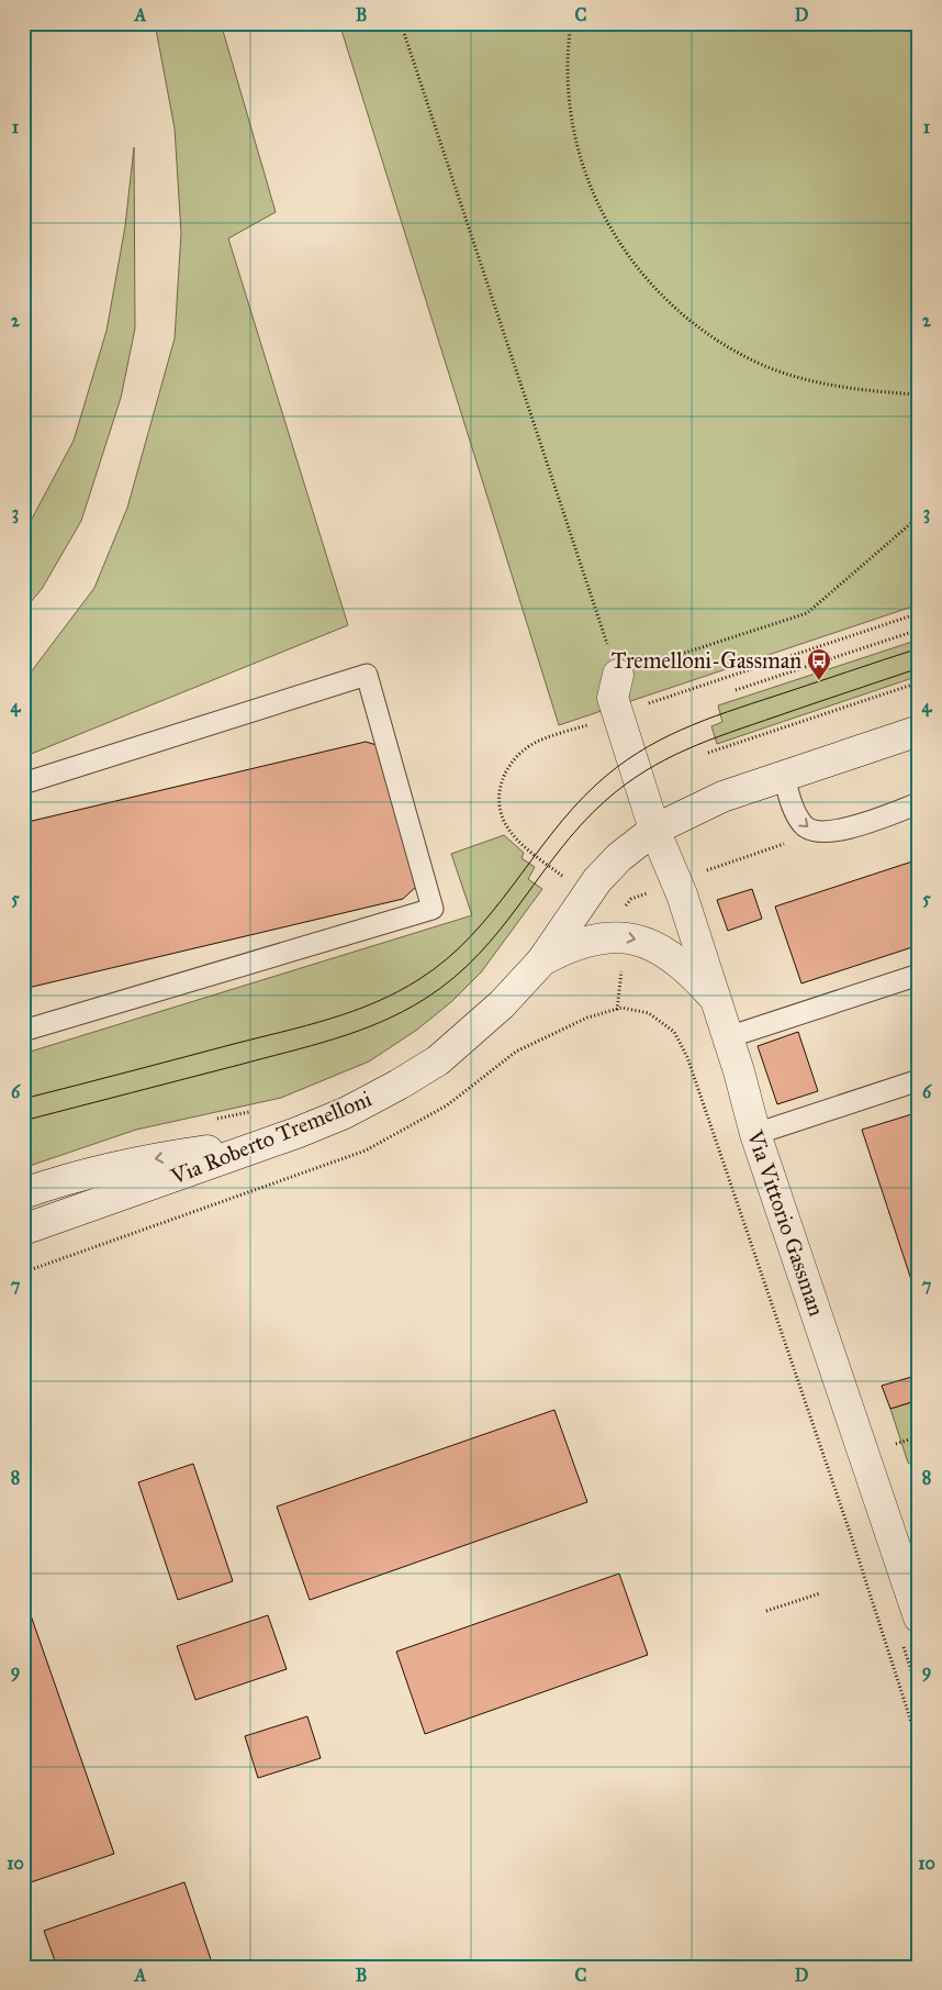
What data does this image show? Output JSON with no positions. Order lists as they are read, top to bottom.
{
  "streets": {
    "street": ["Via Roberto Tremelloni", "Via Vittorio Gassman"]
  },
  "crossings": [
    ["Via Roberto Tremelloni", "Via Vittorio Gassman"]
  ],
  "places": {
    "bus stop": ["Tremelloni-Gassman"]
  },
  "grid": {
    "columns": [
      "A",
      "B",
      "C",
      "D"
    ],
    "rows": [
      "1",
      "2",
      "3",
      "4",
      "5",
      "6",
      "7",
      "8",
      "9",
      "10"
    ]
  }
}
